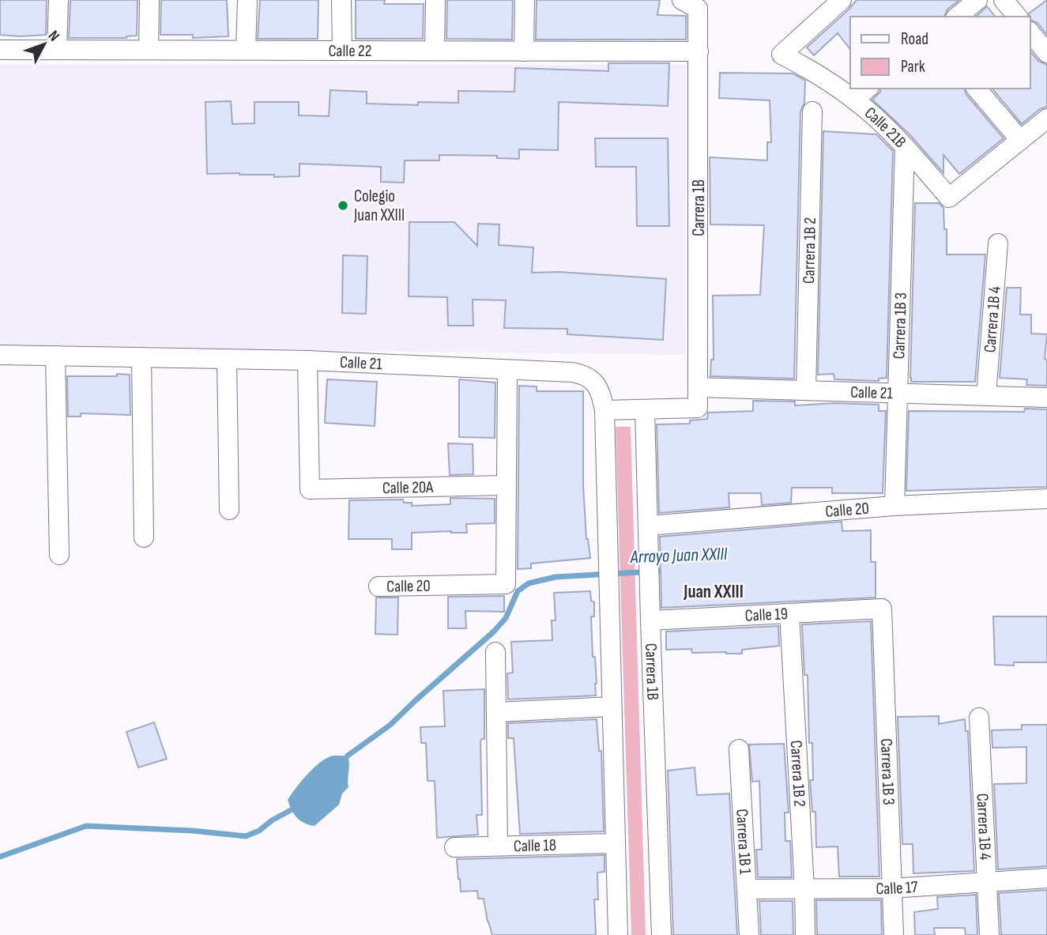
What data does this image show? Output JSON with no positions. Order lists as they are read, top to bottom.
{
  "streets": {
    "street": [
      "Calle 22",
      "Calle 21B",
      "Carrera 1B",
      "Carrera 1B 2",
      "Carrera 1B 4",
      "Carrera 1B 3",
      "Calle 21",
      "Calle 20A",
      "Calle 20",
      "Calle 19",
      "Carrera 1B 1",
      "Calle 18",
      "Calle 17"
    ]
  },
  "crossings": [
    ["Calle 22", "Carrera 1B"],
    ["Calle 21B", "Carrera 1B 3"],
    ["Carrera 1B", "Calle 21"],
    ["Carrera 1B", "Calle 20"],
    ["Carrera 1B", "Calle 19"],
    ["Carrera 1B 2", "Calle 21"],
    ["Carrera 1B 2", "Calle 19"],
    ["Carrera 1B 2", "Calle 17"],
    ["Carrera 1B 4", "Calle 21"],
    ["Carrera 1B 4", "Calle 17"],
    ["Carrera 1B 3", "Calle 21"],
    ["Carrera 1B 3", "Calle 20"],
    ["Carrera 1B 3", "Calle 19"],
    ["Carrera 1B 3", "Calle 17"],
    ["Calle 21", "Calle 20A"],
    ["Calle 20A", "Calle 20"],
    ["Carrera 1B 1", "Calle 17"]
  ],
  "districts": ["Juan XXIII"],
  "water": ["Arroyo Juan XXIII"],
  "places": ["Colegio Juan XXIII"],
  "legend": ["Road", "Park"],
  "north": "top right"
}
